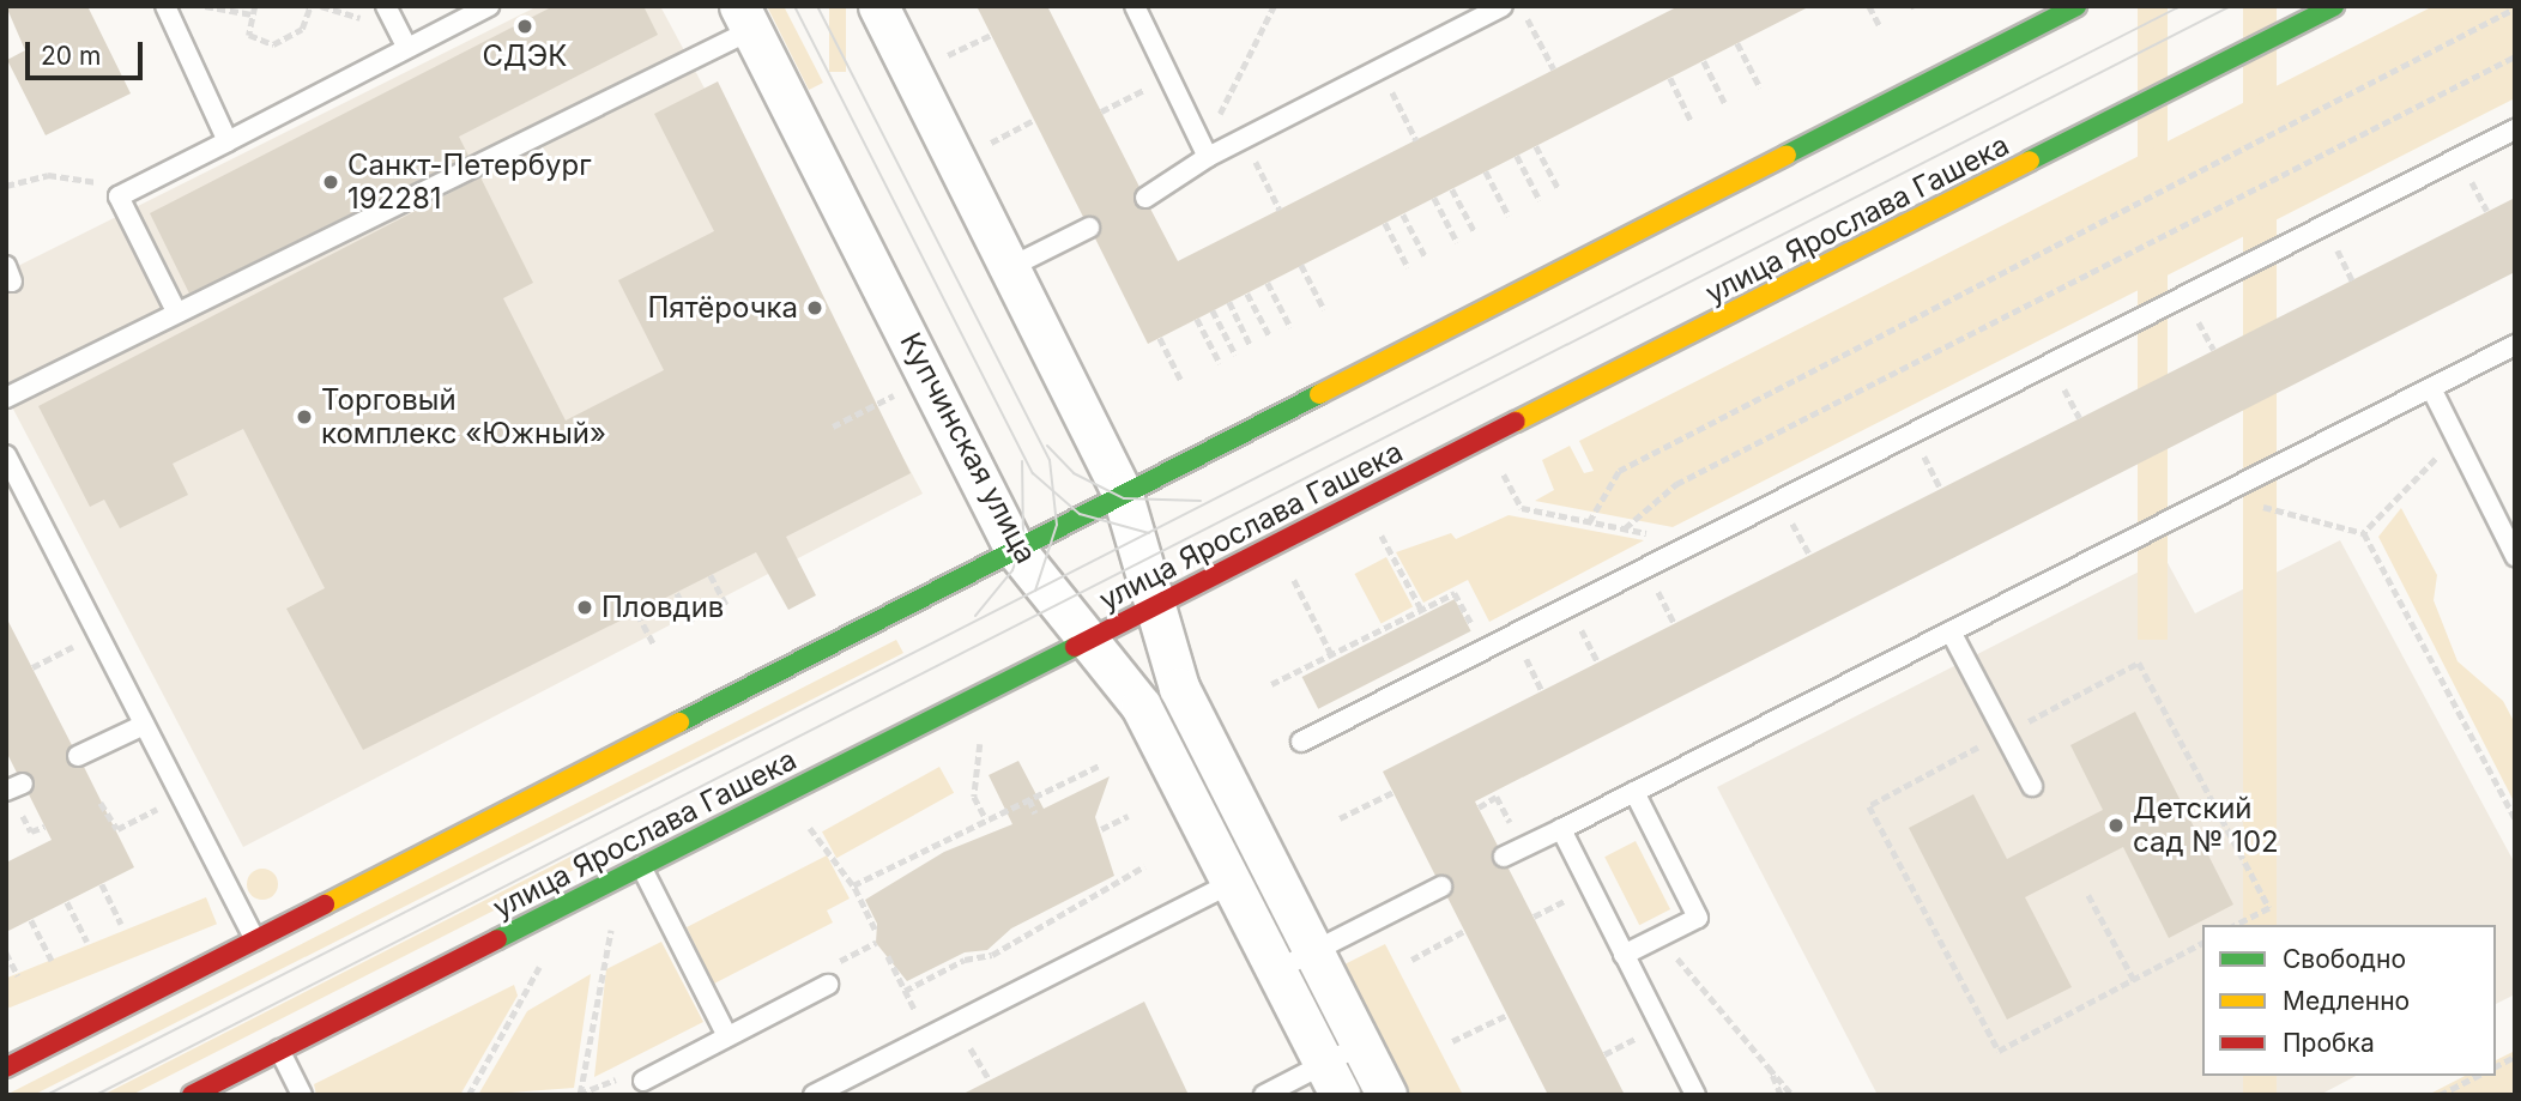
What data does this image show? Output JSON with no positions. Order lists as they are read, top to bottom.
{
  "streets": {
    "street": ["улица Ярослава Гашека", "Купчинская улица"]
  },
  "crossings": [
    ["улица Ярослава Гашека", "Купчинская улица"]
  ],
  "places": [
    "СДЭК",
    "Санкт-Петербург 192281",
    "Пятёрочка",
    "Торговый комплекс «Южный»",
    "Пловдив",
    "Детский сад № 102"
  ],
  "legend": ["Свободно", "Медленно", "Пробка"],
  "scale_bar": "20 m"
}
